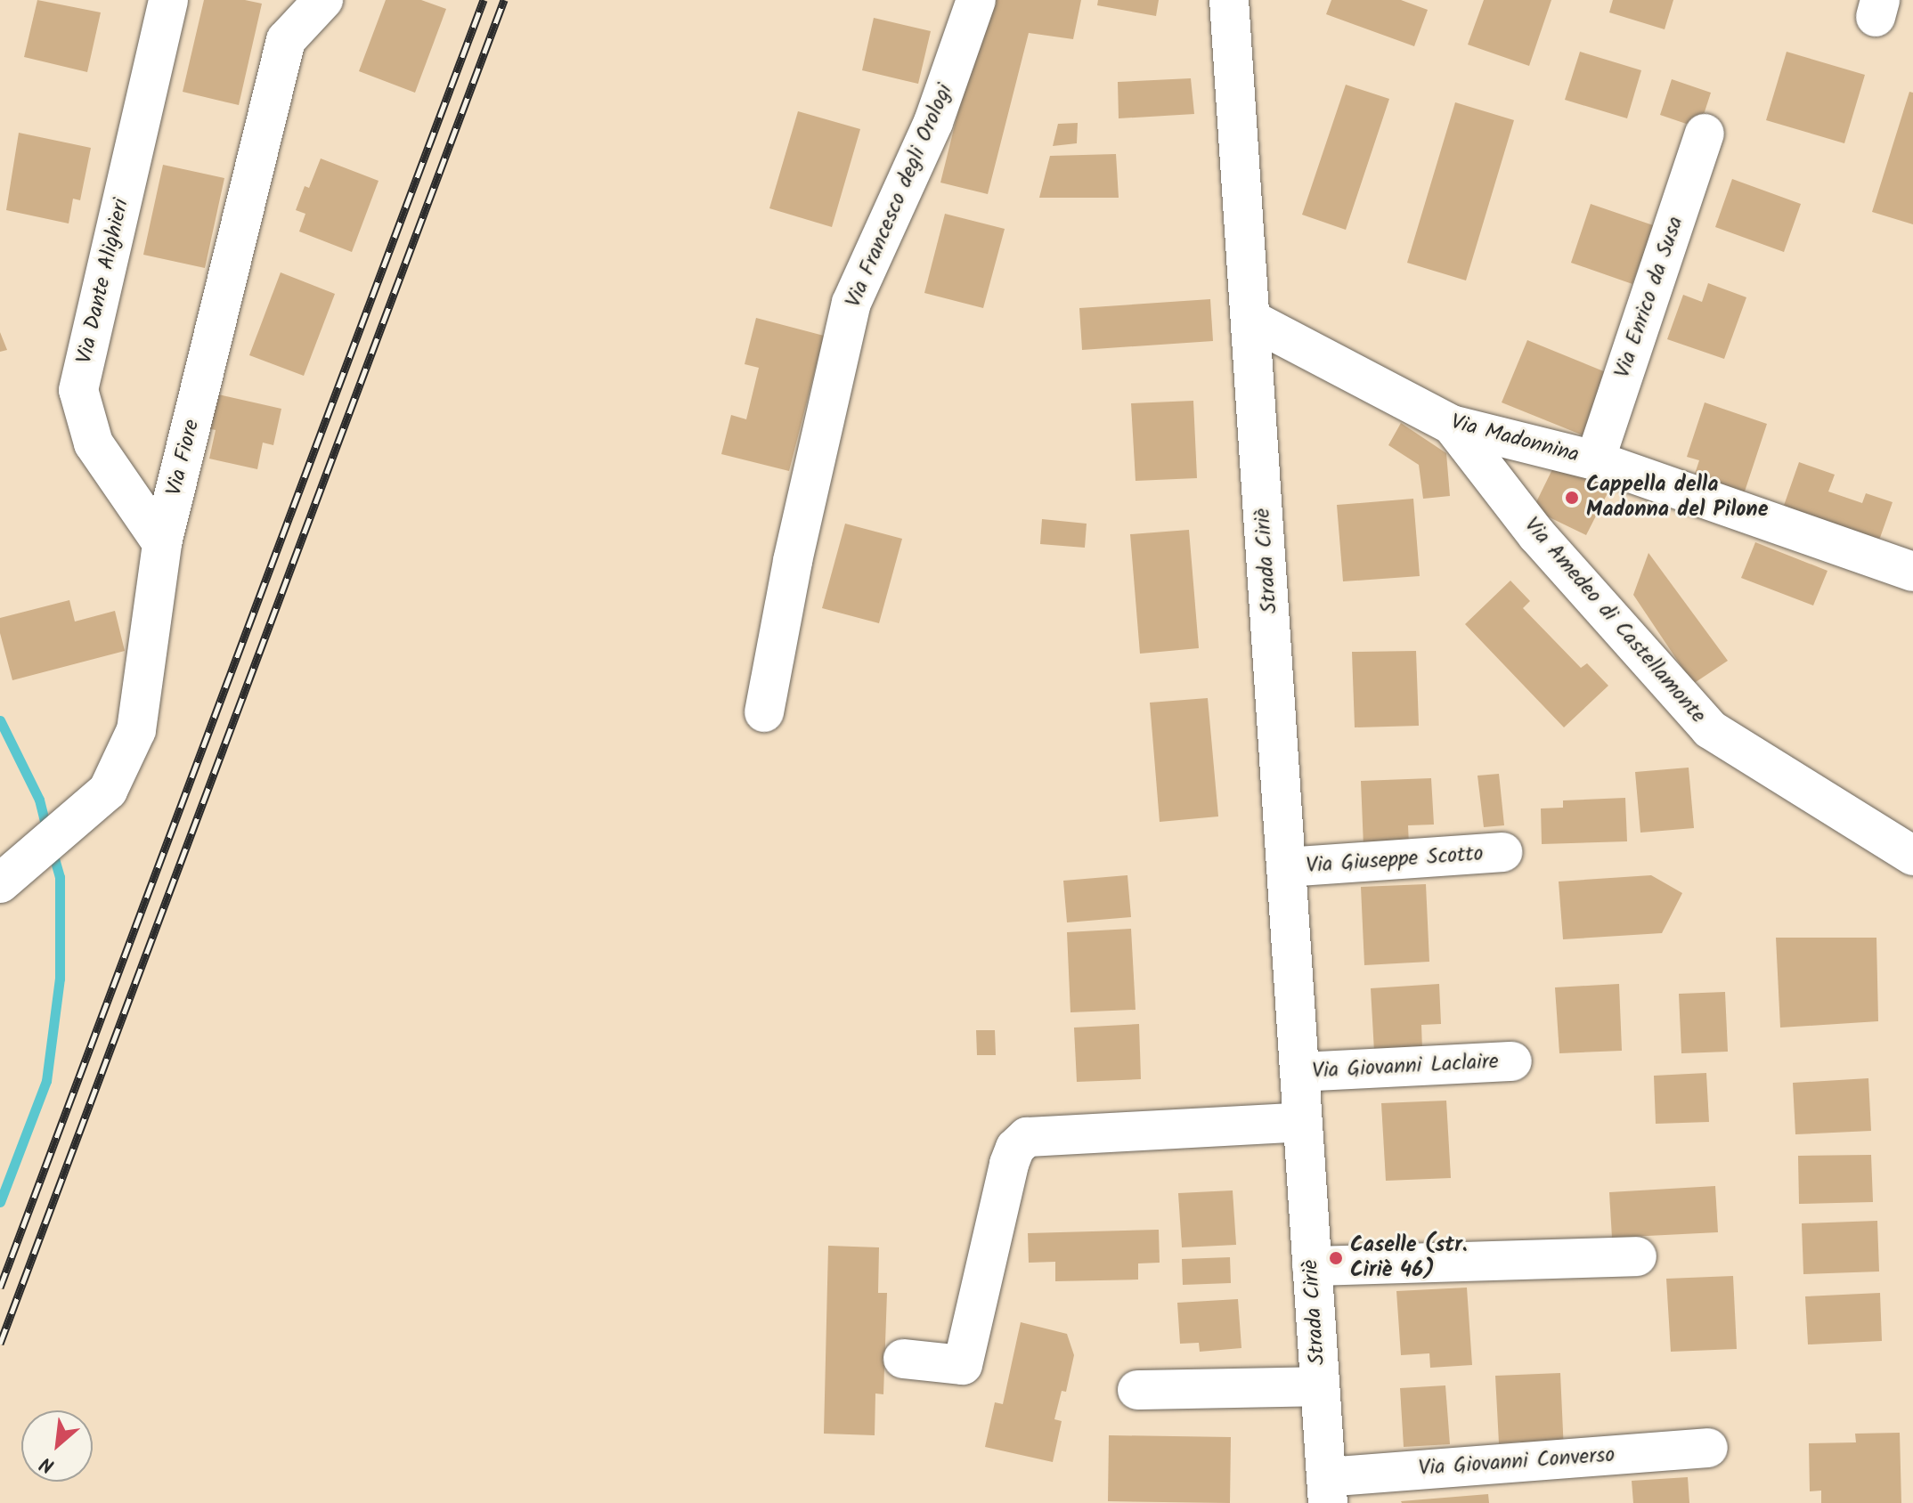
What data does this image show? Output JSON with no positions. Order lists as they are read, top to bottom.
{
  "streets": {
    "street": [
      "Via Francesco degli Orologi",
      "Via Dante Alighieri",
      "Via Enrico da Susa",
      "Via Madonnina",
      "Via Fiore",
      "Strada Ciriè",
      "Via Amedeo di Castellamonte",
      "Via Giuseppe Scotto",
      "Via Giovanni Laclaire",
      "Via Giovanni Converso"
    ]
  },
  "crossings": [
    ["Via Dante Alighieri", "Via Fiore"],
    ["Via Enrico da Susa", "Via Madonnina"],
    ["Via Madonnina", "Strada Ciriè"],
    ["Via Madonnina", "Via Amedeo di Castellamonte"],
    ["Strada Ciriè", "Via Giuseppe Scotto"],
    ["Strada Ciriè", "Via Giovanni Laclaire"],
    ["Strada Ciriè", "Via Giovanni Converso"]
  ],
  "places": ["Cappella della Madonna del Pilone", "Caselle (str. Ciriè 46)"],
  "north": "bottom left"
}
